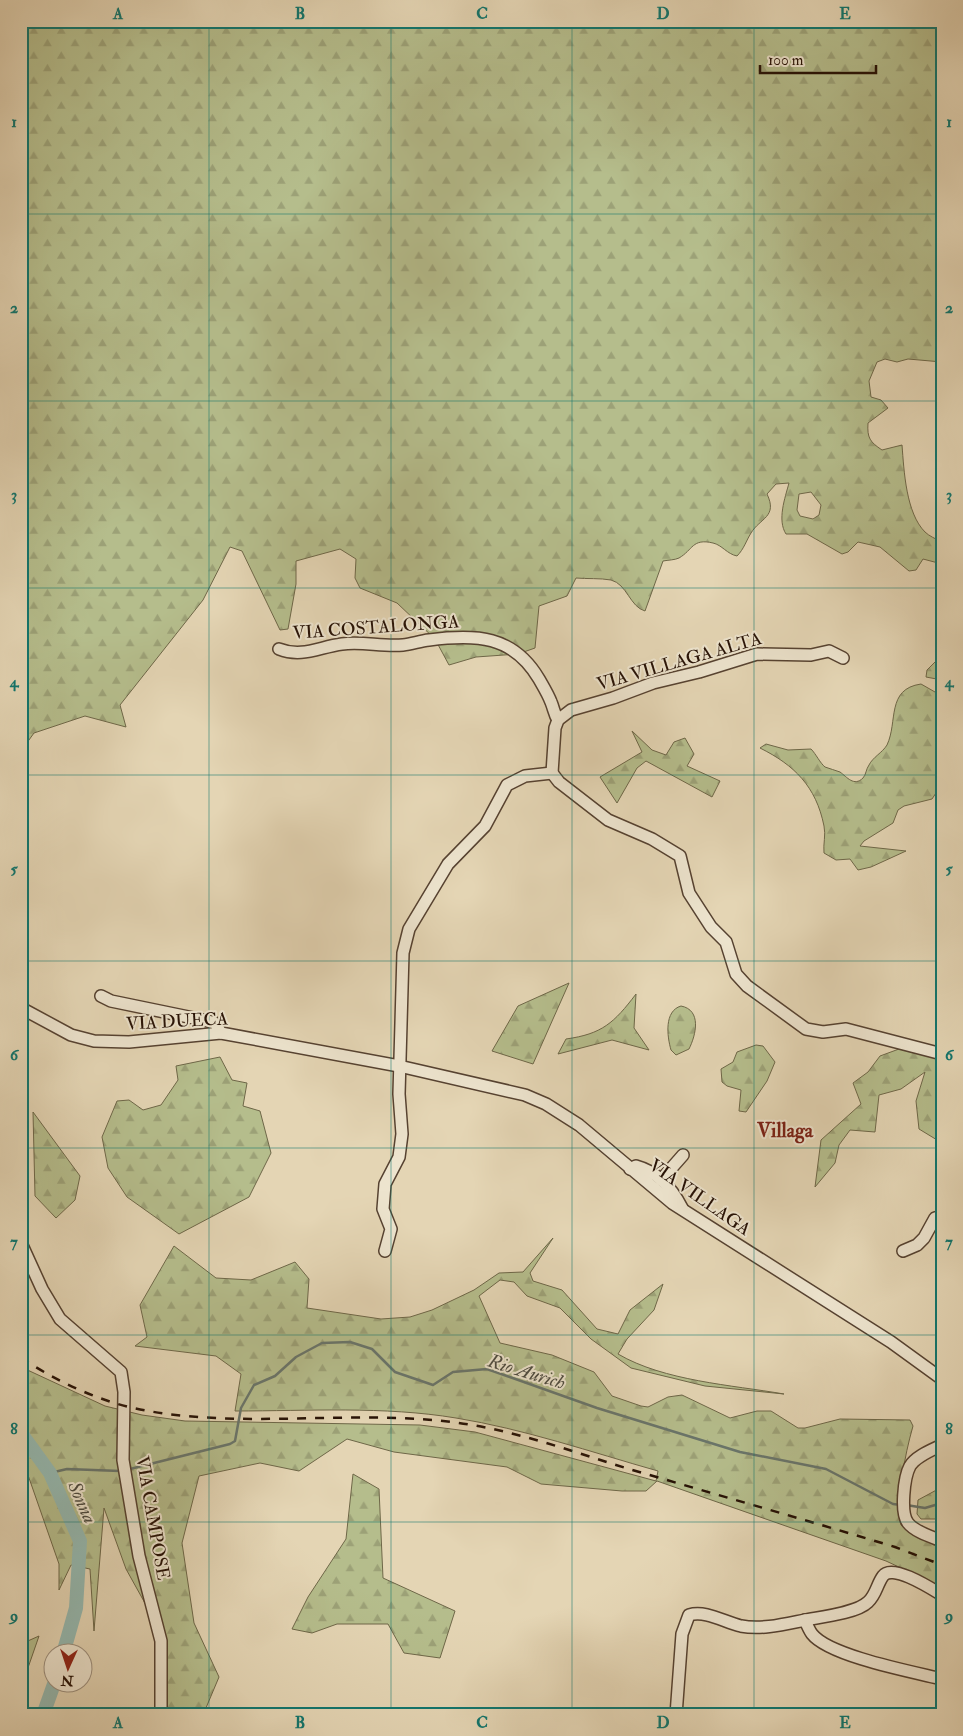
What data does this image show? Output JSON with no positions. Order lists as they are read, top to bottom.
{
  "streets": {
    "street": [
      "VIA COSTALONGA",
      "VIA VILLAGA ALTA",
      "VIA DUECA",
      "VIA VILLAGA",
      "VIA CAMPOSE"
    ]
  },
  "crossings": [
    ["VIA COSTALONGA", "VIA VILLAGA ALTA"],
    ["VIA DUECA", "VIA VILLAGA"]
  ],
  "districts": ["Villaga"],
  "water": ["Rio Aurich", "Sonna"],
  "scale_bar": "100 m",
  "north": "bottom",
  "grid": {
    "columns": [
      "A",
      "B",
      "C",
      "D",
      "E"
    ],
    "rows": [
      "1",
      "2",
      "3",
      "4",
      "5",
      "6",
      "7",
      "8",
      "9"
    ]
  }
}
